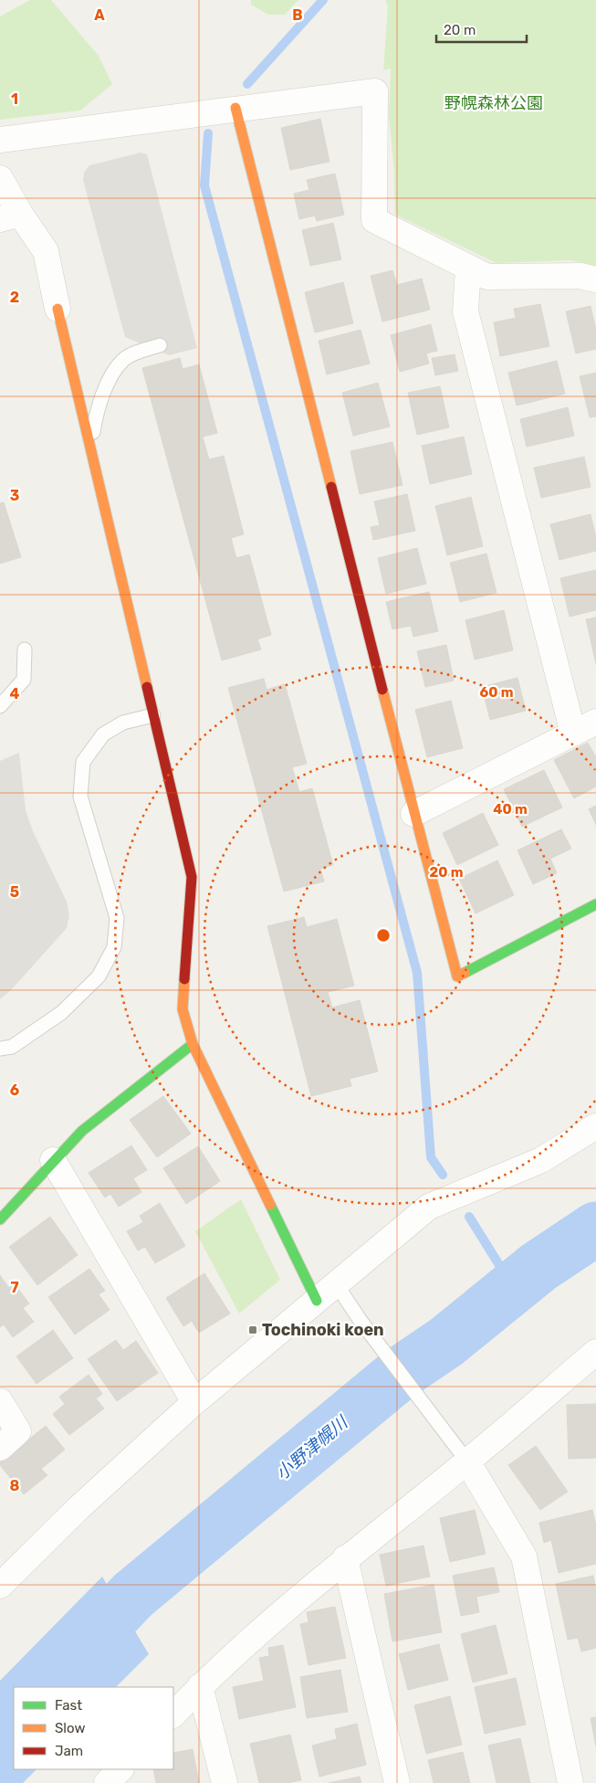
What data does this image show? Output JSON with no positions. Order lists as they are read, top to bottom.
{
  "water": ["小野津幌川"],
  "parks": ["野幌森林公園"],
  "places": {
    "transit": ["Tochinoki koen"]
  },
  "legend": ["Fast", "Slow", "Jam"],
  "scale_bar": "20 m",
  "grid": {
    "columns": ["A", "B"],
    "rows": [
      "1",
      "2",
      "3",
      "4",
      "5",
      "6",
      "7",
      "8"
    ]
  },
  "rings": ["60 m", "40 m", "20 m"]
}
